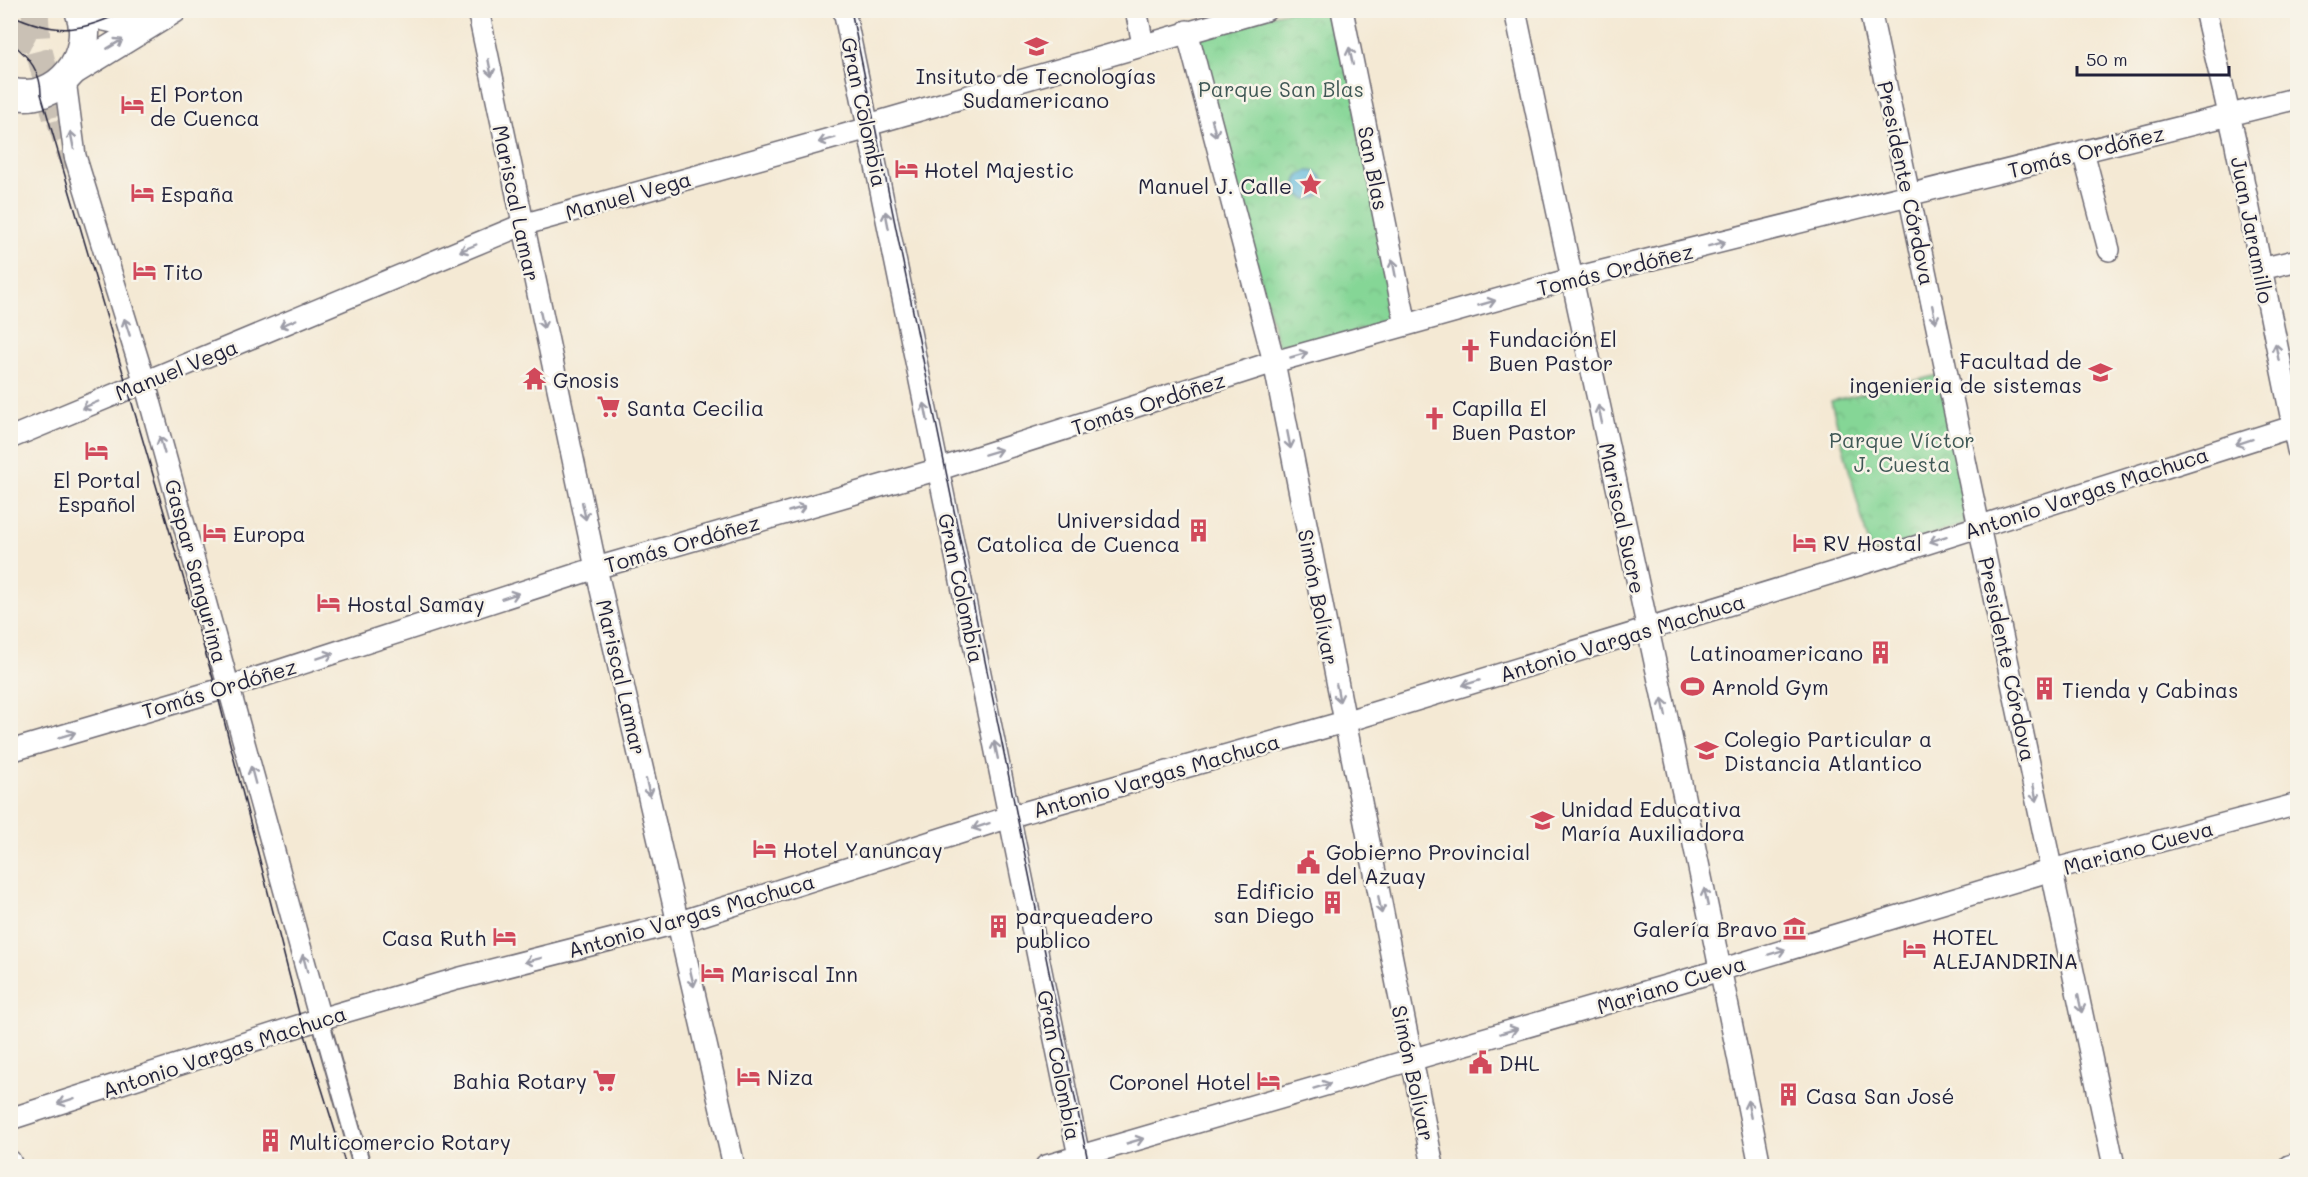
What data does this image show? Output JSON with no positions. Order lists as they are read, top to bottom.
{
  "streets": {
    "street": [
      "Gran Colombia",
      "Tomás Ordóñez",
      "San Blas",
      "Presidente Córdova",
      "Manuel Vega",
      "Mariscal Lamar",
      "Juan Jaramillo",
      "Antonio Vargas Machuca",
      "Mariscal Sucre",
      "Gaspar Sangurima",
      "Simón Bolívar",
      "Mariano Cueva"
    ]
  },
  "crossings": [
    ["Gran Colombia", "Tomás Ordóñez"],
    ["Gran Colombia", "Manuel Vega"],
    ["Gran Colombia", "Antonio Vargas Machuca"],
    ["Gran Colombia", "Mariano Cueva"],
    ["Tomás Ordóñez", "San Blas"],
    ["Tomás Ordóñez", "Presidente Córdova"],
    ["Tomás Ordóñez", "Mariscal Lamar"],
    ["Tomás Ordóñez", "Juan Jaramillo"],
    ["Tomás Ordóñez", "Mariscal Sucre"],
    ["Tomás Ordóñez", "Gaspar Sangurima"],
    ["Tomás Ordóñez", "Simón Bolívar"],
    ["Presidente Córdova", "Antonio Vargas Machuca"],
    ["Presidente Córdova", "Mariano Cueva"],
    ["Manuel Vega", "Mariscal Lamar"],
    ["Manuel Vega", "Gaspar Sangurima"],
    ["Manuel Vega", "Simón Bolívar"],
    ["Mariscal Lamar", "Antonio Vargas Machuca"],
    ["Juan Jaramillo", "Antonio Vargas Machuca"],
    ["Antonio Vargas Machuca", "Mariscal Sucre"],
    ["Antonio Vargas Machuca", "Gaspar Sangurima"],
    ["Antonio Vargas Machuca", "Simón Bolívar"],
    ["Mariscal Sucre", "Mariano Cueva"],
    ["Simón Bolívar", "Mariano Cueva"]
  ],
  "one_way": [
    "Gran Colombia",
    "Tomás Ordóñez",
    "San Blas",
    "Presidente Córdova",
    "Manuel Vega",
    "Mariscal Lamar",
    "Juan Jaramillo",
    "Antonio Vargas Machuca",
    "Mariscal Sucre",
    "Gaspar Sangurima",
    "Simón Bolívar",
    "Mariano Cueva"
  ],
  "parks": ["Parque San Blas", "Parque Víctor J. Cuesta"],
  "places": {
    "school or university": [
      "Insituto de Tecnologías Sudamericano",
      "Facultad de ingenieria de sistemas",
      "Colegio Particular a Distancia Atlantico",
      "Unidad Educativa María Auxiliadora"
    ],
    "hotel": [
      "El Porton de Cuenca",
      "Hotel Majestic",
      "España",
      "Tito",
      "El Portal Español",
      "Europa",
      "RV Hostal",
      "Hostal Samay",
      "Hotel Yanuncay",
      "Casa Ruth",
      "HOTEL ALEJANDRINA",
      "Mariscal Inn",
      "Niza",
      "Coronel Hotel"
    ],
    "place": ["Manuel J. Calle"],
    "church": ["Fundación El Buen Pastor", "Capilla El Buen Pastor"],
    "temple": ["Gnosis"],
    "supermarket": ["Santa Cecilia", "Bahia Rotary"],
    "building": [
      "Universidad Catolica de Cuenca",
      "Latinoamericano",
      "Tienda y Cabinas",
      "Edificio san Diego",
      "parqueadero publico",
      "Casa San José",
      "Multicomercio Rotary"
    ],
    "sports": ["Arnold Gym"],
    "public building": ["Gobierno Provincial del Azuay", "DHL"],
    "museum": ["Galería Bravo"]
  },
  "scale_bar": "50 m"
}
